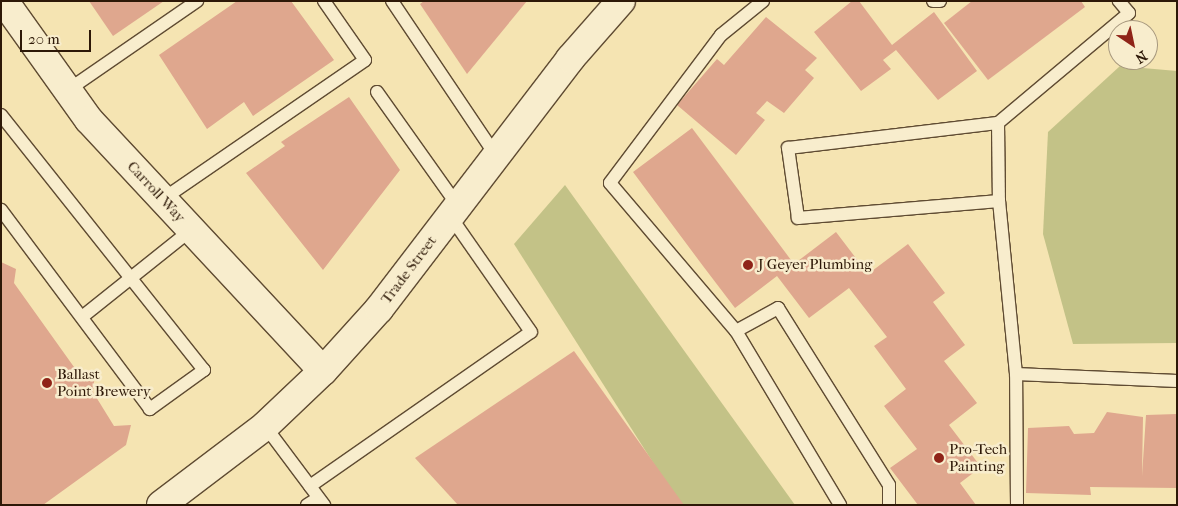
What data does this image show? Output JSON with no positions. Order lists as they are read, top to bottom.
{
  "streets": {
    "street": ["Carroll Way", "Trade Street"]
  },
  "crossings": [
    ["Carroll Way", "Trade Street"]
  ],
  "places": ["J Geyer Plumbing", "Ballast Point Brewery", "Pro-Tech Painting"],
  "scale_bar": "20 m",
  "north": "bottom right"
}
